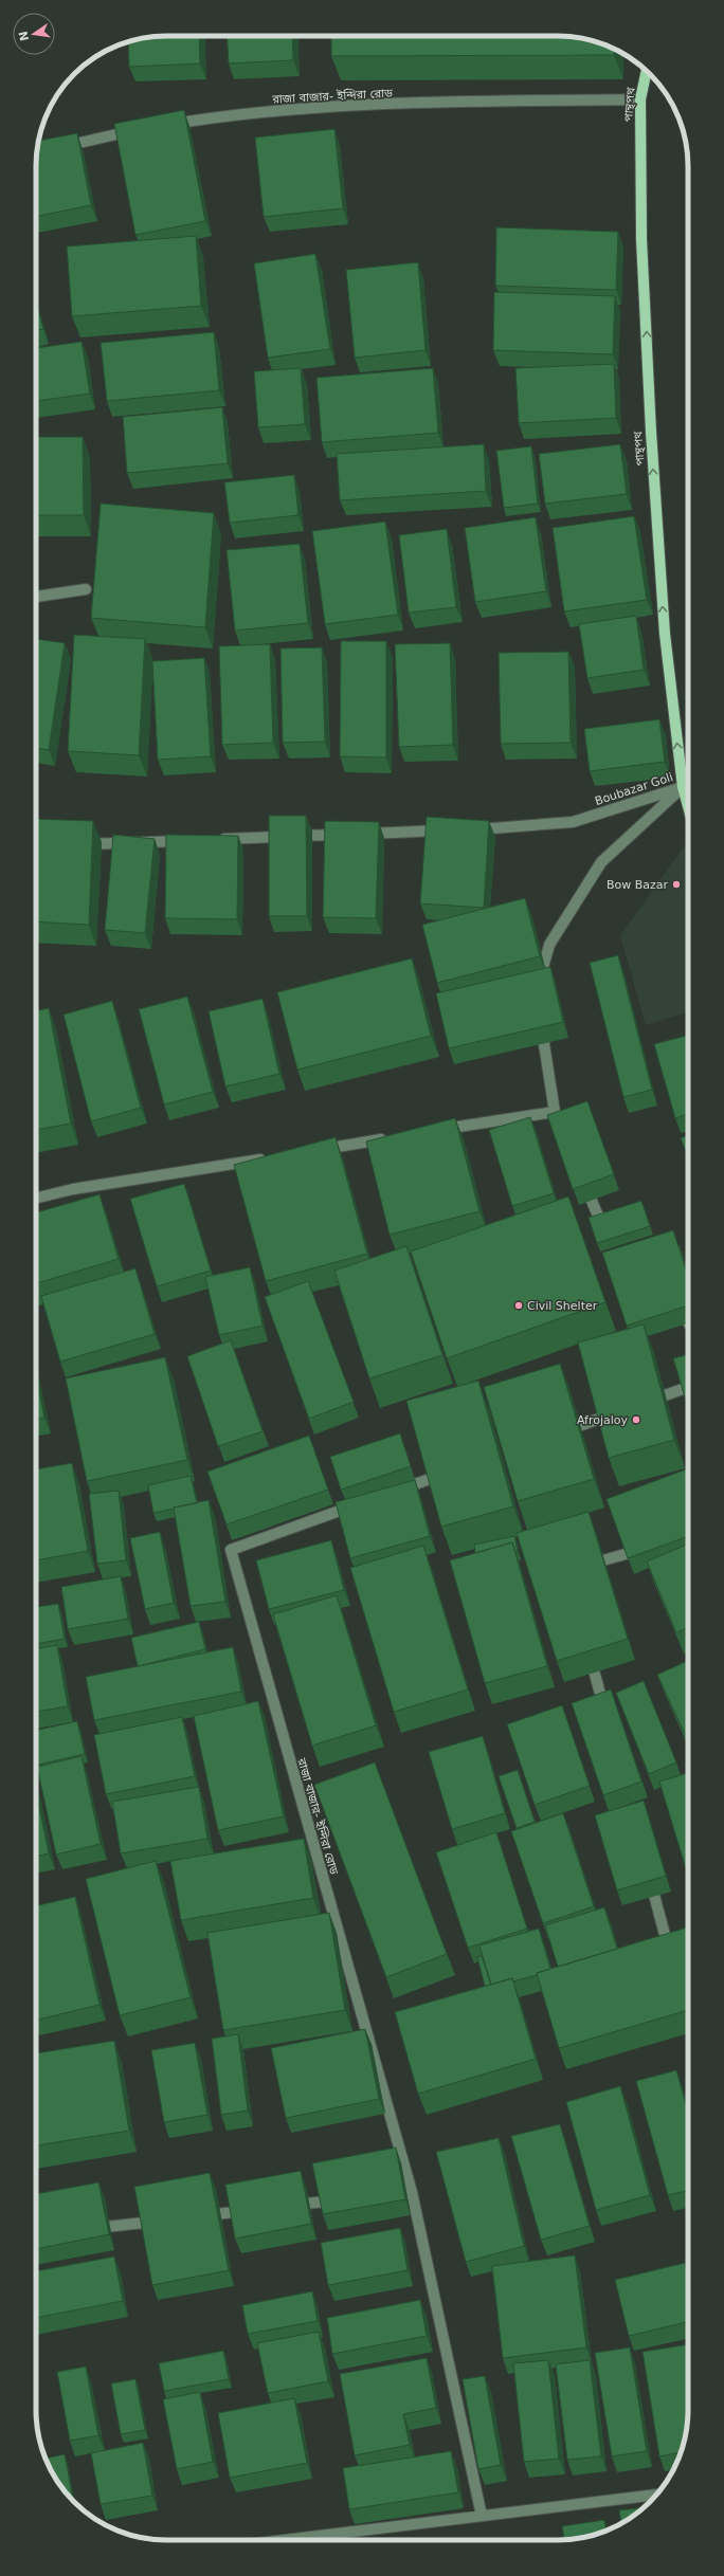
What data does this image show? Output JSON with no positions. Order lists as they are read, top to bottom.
{
  "streets": {
    "main road": ["পান্থপথ"],
    "street": ["রাজা বাজার- ইন্দিরা রোড", "Boubazar Goli"]
  },
  "crossings": [
    ["রাজা বাজার- ইন্দিরা রোড", "পান্থপথ"],
    ["পান্থপথ", "Boubazar Goli"]
  ],
  "one_way": ["পান্থপথ"],
  "places": ["Bow Bazar", "Civil Shelter", "Afrojaloy"],
  "north": "left"
}
